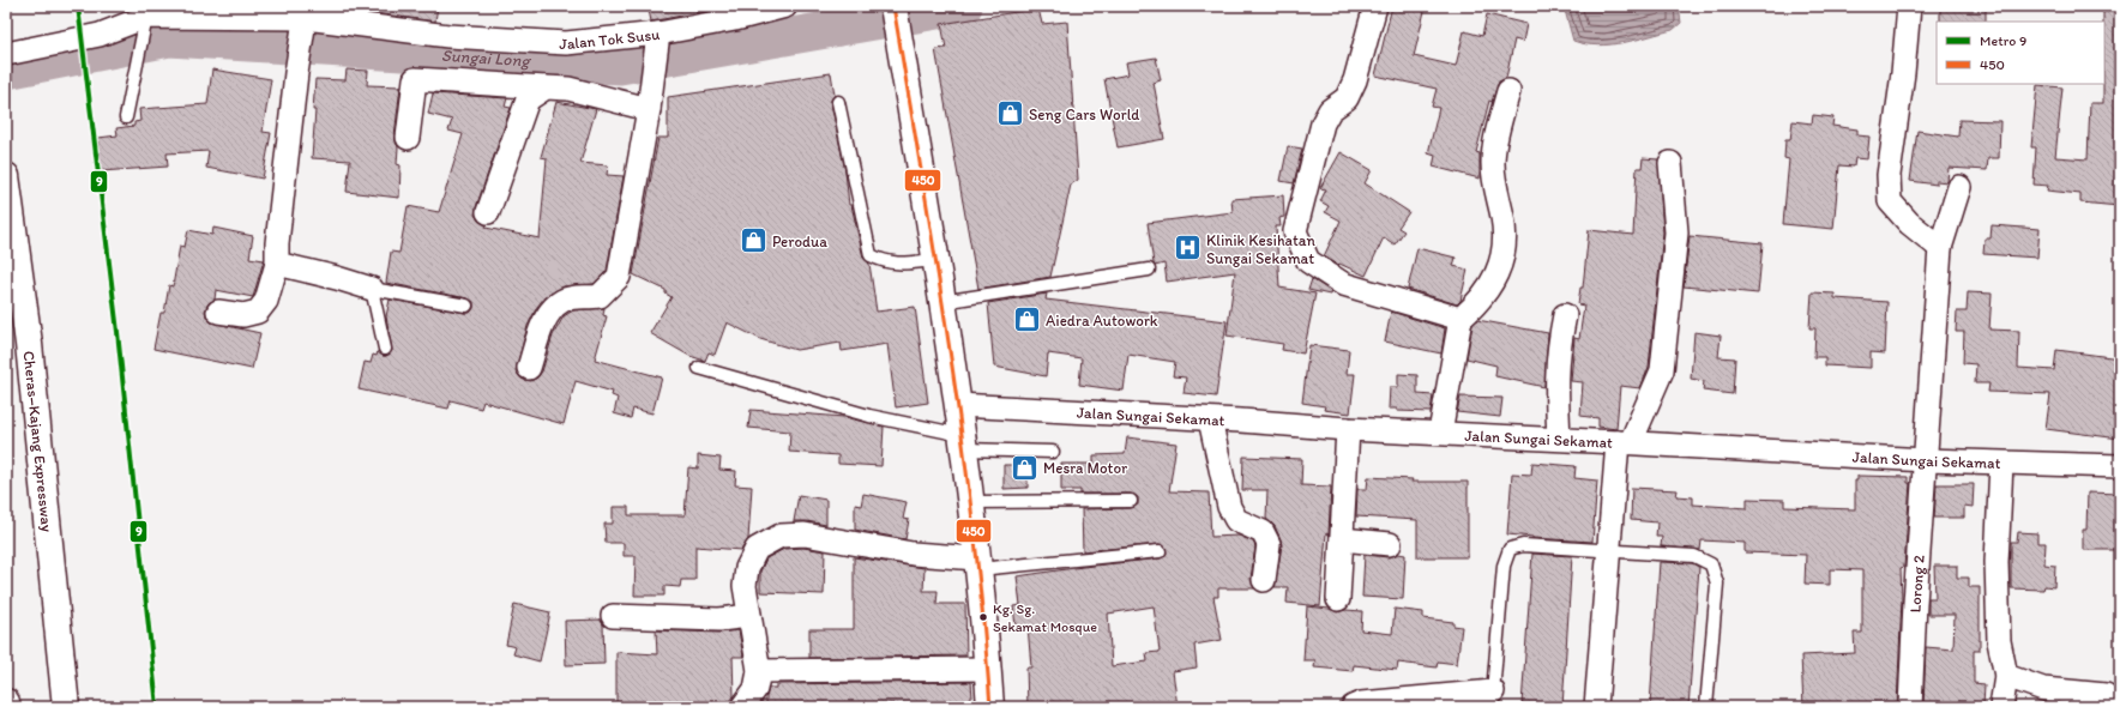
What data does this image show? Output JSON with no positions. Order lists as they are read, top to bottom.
{
  "streets": {
    "main road": ["Cheras–Kajang Expressway"],
    "street": ["Jalan Tok Susu", "Jalan Sungai Sekamat", "Lorong 2"]
  },
  "crossings": [
    ["Jalan Sungai Sekamat", "Lorong 2"]
  ],
  "water": ["Sungai Long"],
  "places": {
    "shop": [
      "Seng Cars World",
      "Perodua",
      "Aiedra Autowork",
      "Mesra Motor"
    ],
    "hospital": ["Klinik Kesihatan Sungai Sekamat"],
    "other": ["Kg. Sg. Sekamat Mosque"]
  },
  "lines": ["metro line 9", "transit line 450"],
  "legend": ["Metro 9", "450"]
}
